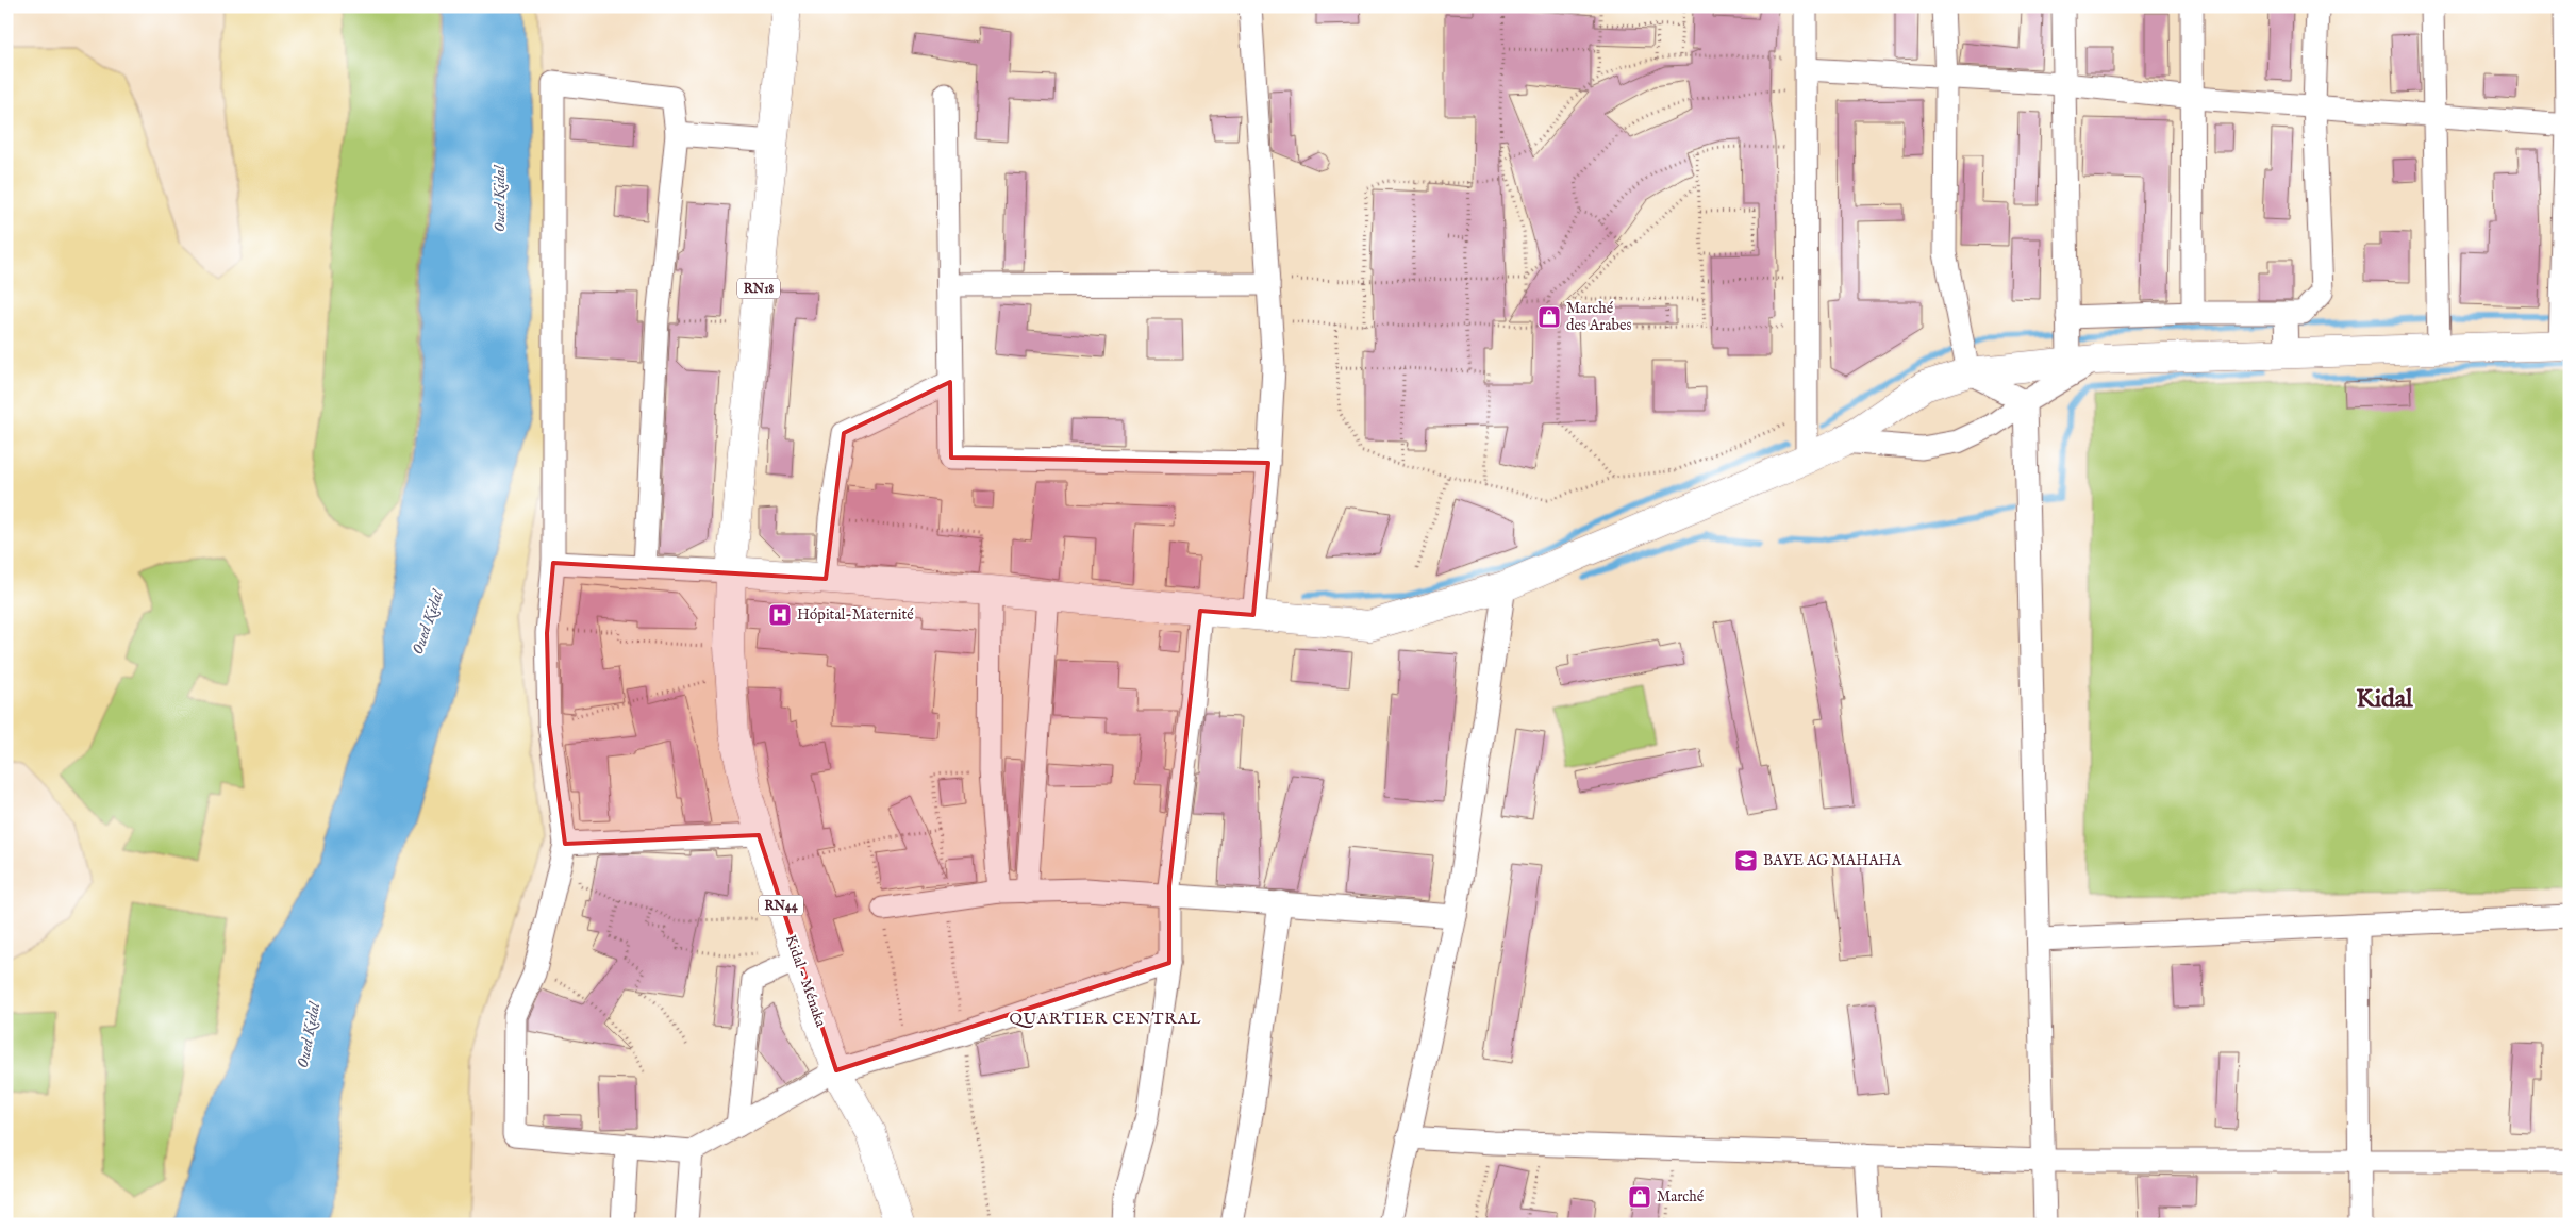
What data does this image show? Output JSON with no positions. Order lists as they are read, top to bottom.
{
  "streets": {
    "main road": ["RN18", "RN44", "Kidal - Ménaka"]
  },
  "crossings": [
    ["RN18", "Kidal - Ménaka"]
  ],
  "districts": ["Kidal", "QUARTIER CENTRAL"],
  "water": ["Oued Kidal"],
  "places": {
    "shop": ["Marché des Arabes", "Marché"],
    "hospital": ["Hópital-Maternité"],
    "school or university": ["BAYE AG MAHAHA"]
  }
}
